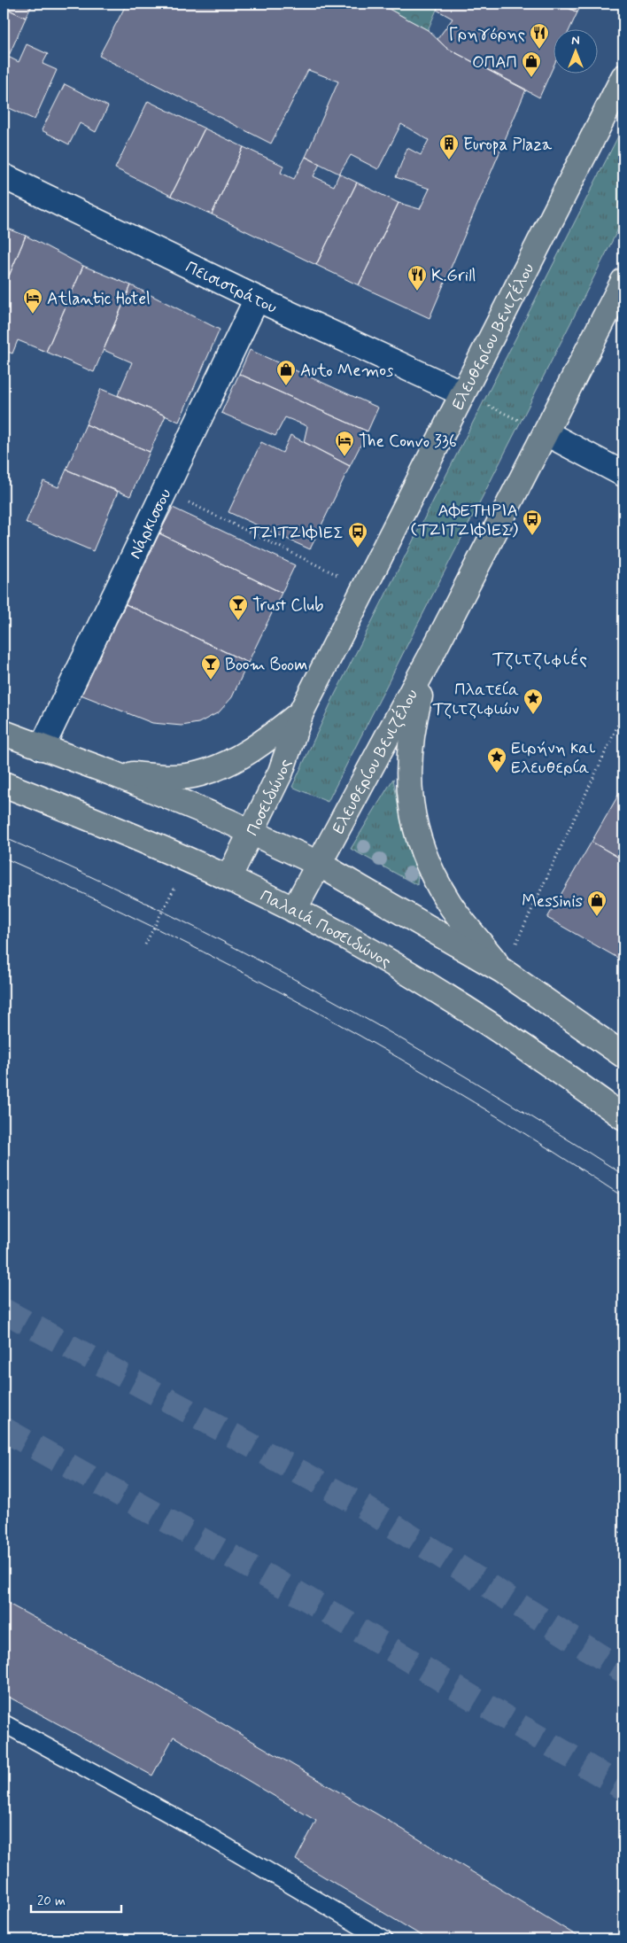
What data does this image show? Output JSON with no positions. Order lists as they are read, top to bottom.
{
  "streets": {
    "main road": ["Ελευθερίου Βενιζέλου", "Ποσειδώνος", "Παλαιά Ποσειδώνος"],
    "street": ["Πεισιστράτου", "Νάρκισσου"]
  },
  "crossings": [
    ["Πεισιστράτου", "Ελευθερίου Βενιζέλου"],
    ["Πεισιστράτου", "Νάρκισσου"],
    ["Ελευθερίου Βενιζέλου", "Ποσειδώνος"],
    ["Ελευθερίου Βενιζέλου", "Παλαιά Ποσειδώνος"],
    ["Ποσειδώνος", "Παλαιά Ποσειδώνος"]
  ],
  "districts": ["Τζιτζιφιές"],
  "places": {
    "restaurant": ["Γρηγόρης", "K.Grill"],
    "shop": ["ΟΠΑΠ", "Auto Memos", "Messinis"],
    "building": ["Europa Plaza"],
    "hotel": ["Atlantic Hotel", "The Convo 336"],
    "bus stop": ["ΑΦΕΤΗΡΙΑ (ΤΖΙΤΖΙΦΙΕΣ)", "ΤΖΙΤΖΙΦΙΕΣ"],
    "bar": ["Trust Club", "Boom Boom"],
    "place": ["Πλατεία Τζιτζιφιών", "Ειρήνη και Ελευθερία"]
  },
  "scale_bar": "20 m",
  "north": "top"
}
